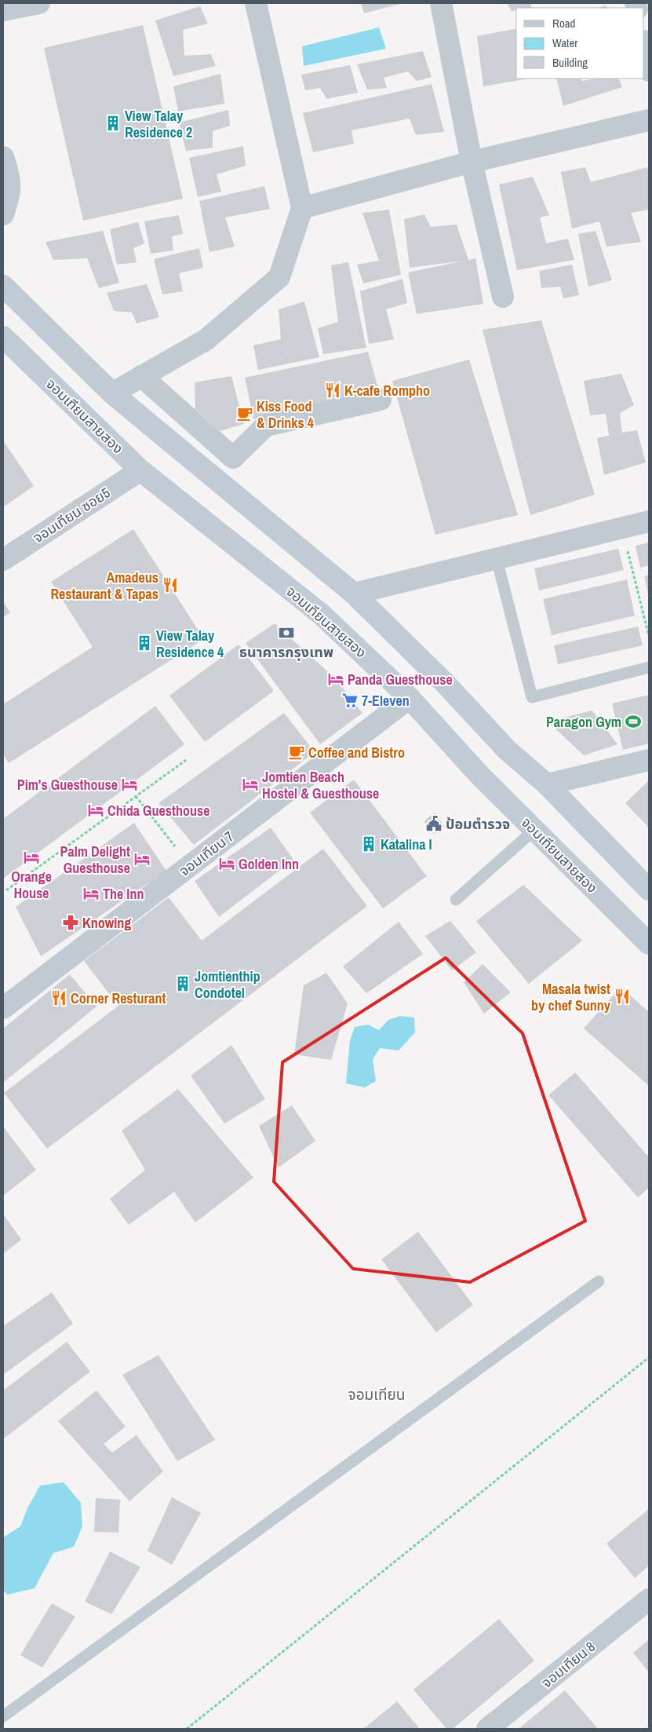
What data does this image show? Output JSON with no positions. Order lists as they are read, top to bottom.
{
  "streets": {
    "main road": ["จอมเทียนสายสอง"],
    "street": ["จอมเทียน ซอย5", "จอมเทียน 7", "จอมเทียน 8"]
  },
  "crossings": [
    ["จอมเทียนสายสอง", "จอมเทียน ซอย5"],
    ["จอมเทียนสายสอง", "จอมเทียน 7"]
  ],
  "districts": ["จอมเทียน"],
  "places": {
    "building": [
      "View Talay Residence 2",
      "View Talay Residence 4",
      "Katalina I",
      "Jomtienthip Condotel"
    ],
    "restaurant": [
      "K-cafe Rompho",
      "Amadeus Restaurant & Tapas",
      "Masala twist by chef Sunny",
      "Corner Resturant"
    ],
    "cafe": ["Kiss Food & Drinks 4", "Coffee and Bistro"],
    "bank": ["ธนาคารกรุงเทพ"],
    "hotel": [
      "Panda Guesthouse",
      "Pim's Guesthouse",
      "Jomtien Beach Hostel & Guesthouse",
      "Chida Guesthouse",
      "Orange House",
      "Palm Delight Guesthouse",
      "Golden Inn",
      "The Inn"
    ],
    "supermarket": ["7-Eleven"],
    "sports": ["Paragon Gym"],
    "public building": ["ป้อมตำรวจ"],
    "pharmacy": ["Knowing"]
  },
  "legend": ["Road", "Water", "Building"]
}
